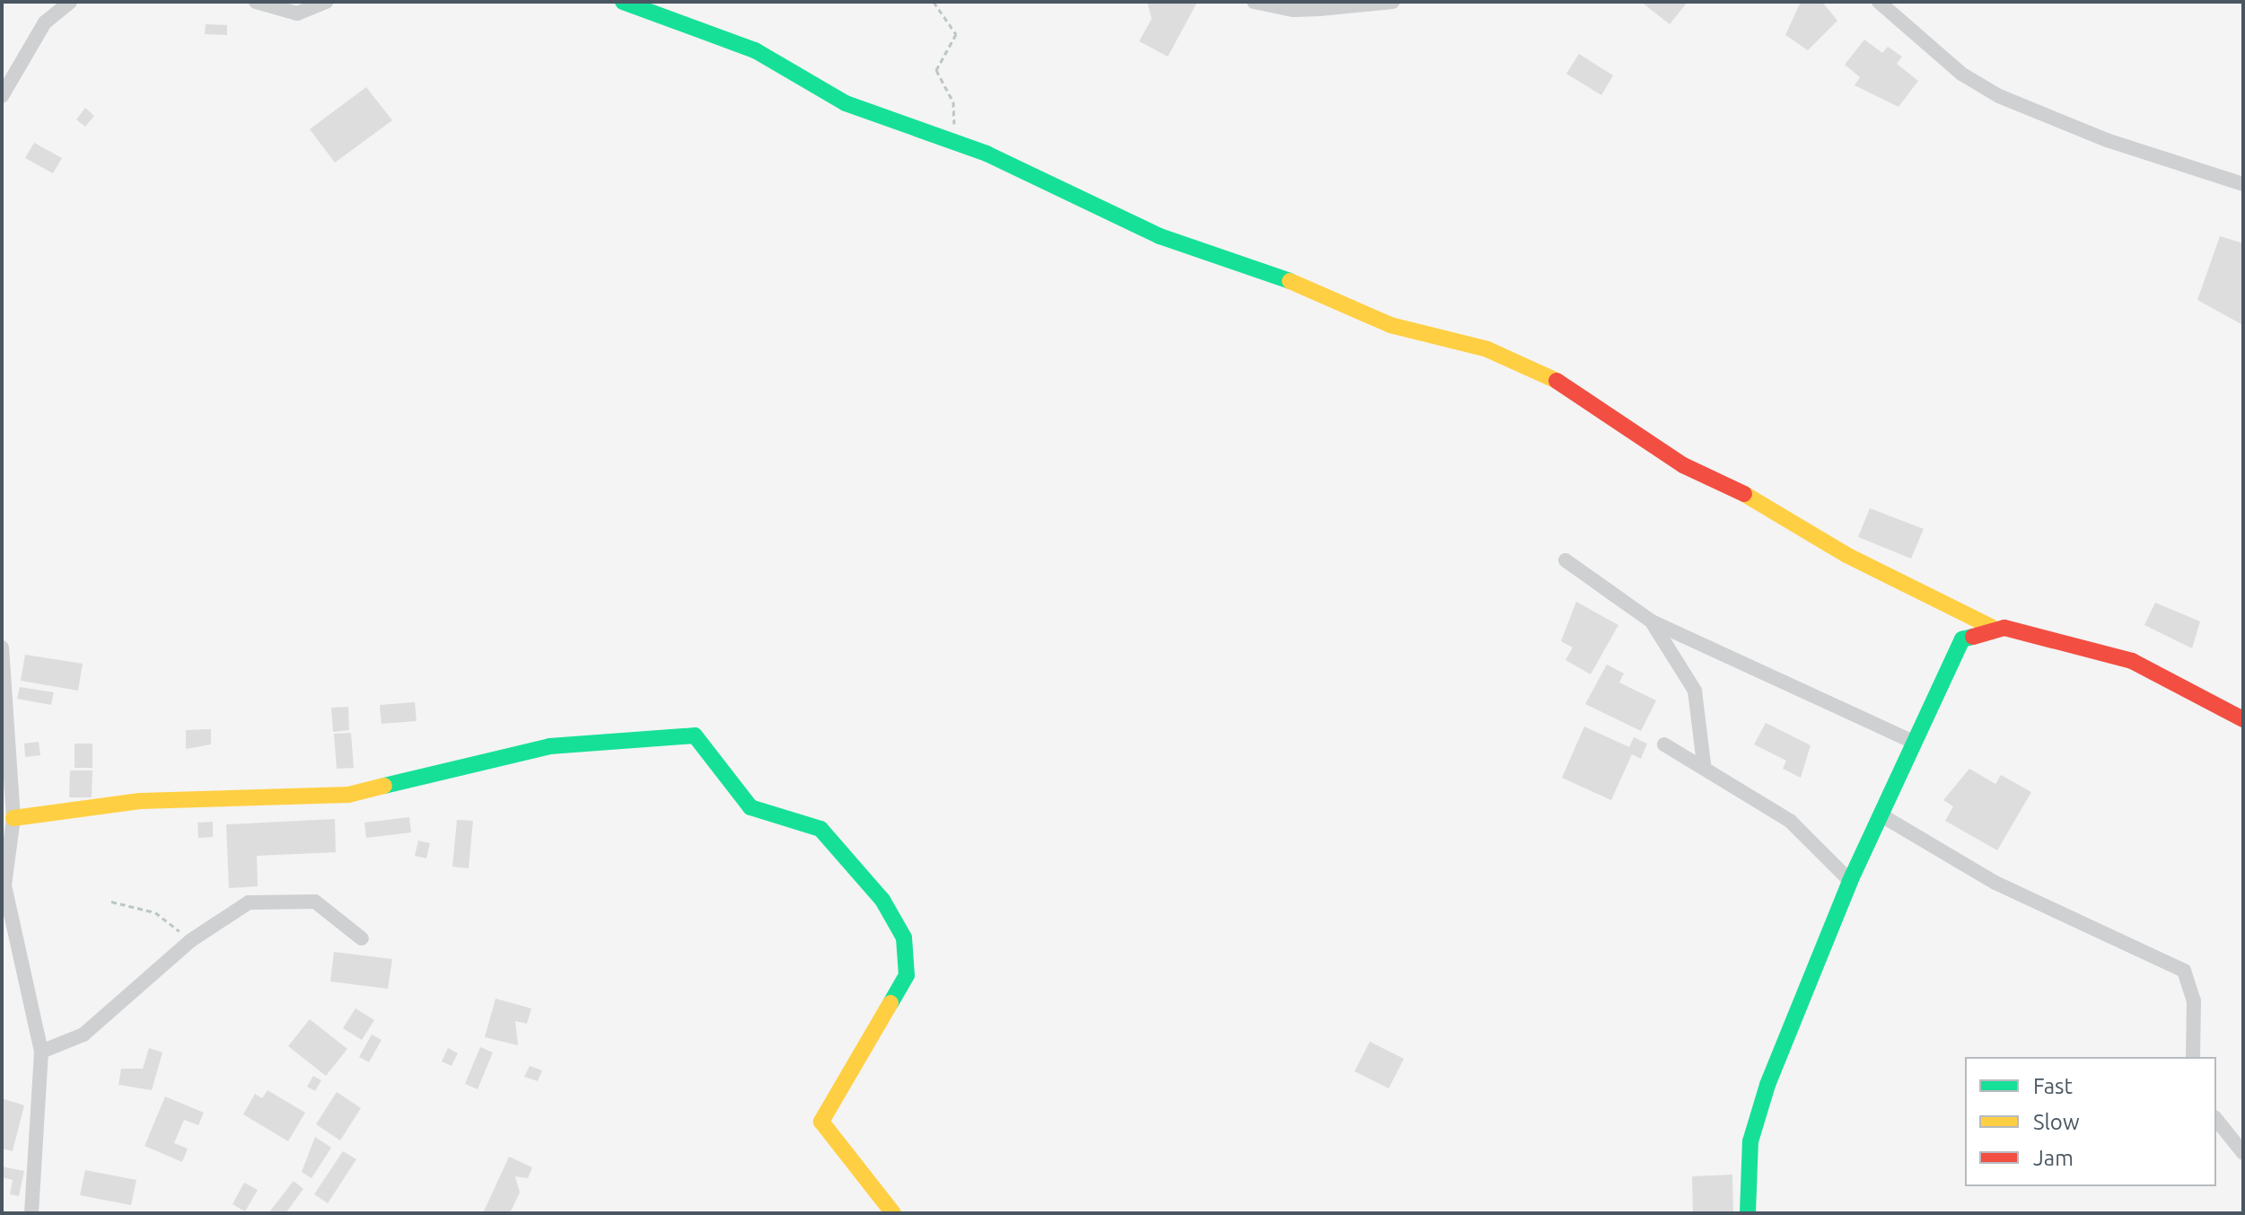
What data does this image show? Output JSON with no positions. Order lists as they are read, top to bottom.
{
  "legend": ["Fast", "Slow", "Jam"]
}
